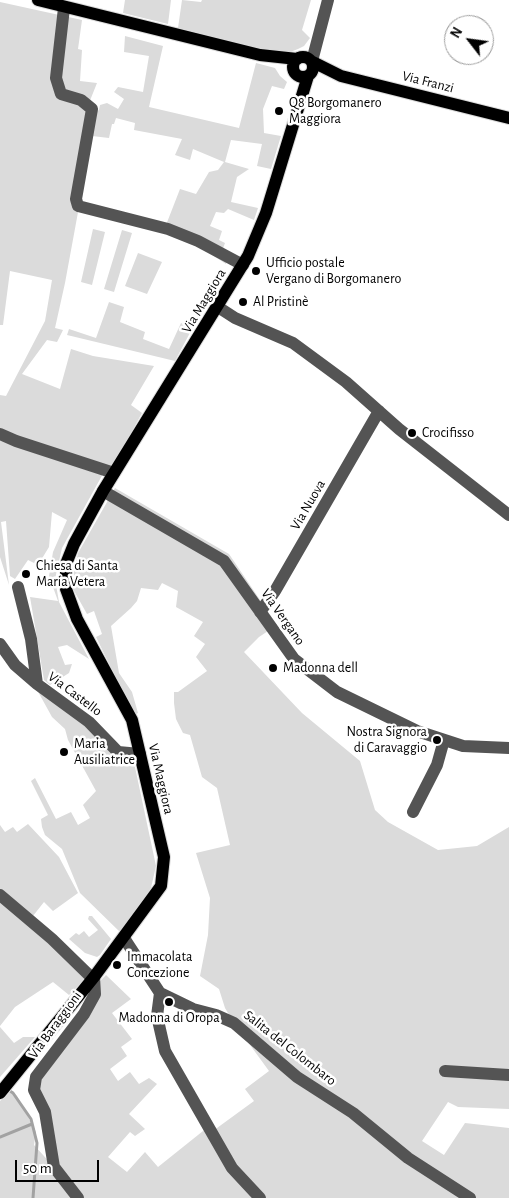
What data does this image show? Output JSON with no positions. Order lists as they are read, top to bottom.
{
  "streets": {
    "main road": ["Via Franzi", "Via Maggiora"],
    "street": [
      "Via Nuova",
      "Via Vergano",
      "Via Castello",
      "Via Baraggioni",
      "Salita del Colombaro"
    ]
  },
  "crossings": [
    ["Via Franzi", "Via Maggiora"],
    ["Via Maggiora", "Via Vergano"],
    ["Via Maggiora", "Via Castello"],
    ["Via Maggiora", "Via Baraggioni"],
    ["Via Nuova", "Via Vergano"]
  ],
  "places": [
    "Q8 Borgomanero Maggiora",
    "Ufficio postale Vergano di Borgomanero",
    "Al Pristinè",
    "Crocifisso",
    "Chiesa di Santa Maria Vetera",
    "Madonna dell",
    "Nostra Signora di Caravaggio",
    "Maria Ausiliatrice",
    "Immacolata Concezione",
    "Madonna di Oropa"
  ],
  "scale_bar": "50 m",
  "north": "top left"
}
